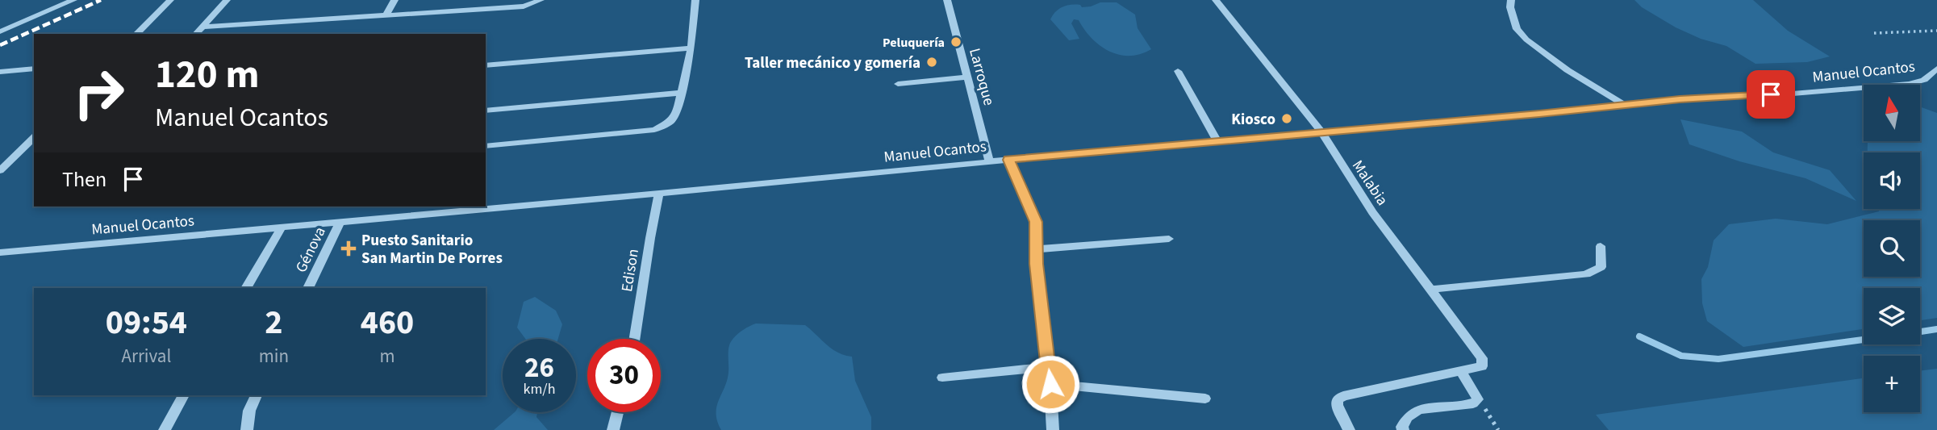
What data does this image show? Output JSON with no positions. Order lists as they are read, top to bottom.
{
  "streets": {
    "street": [
      "Manuel Ocantos",
      "Larroque",
      "Malabia",
      "Génova",
      "Edison"
    ]
  },
  "crossings": [
    ["Manuel Ocantos", "Larroque"],
    ["Manuel Ocantos", "Malabia"],
    ["Manuel Ocantos", "Génova"],
    ["Manuel Ocantos", "Edison"]
  ],
  "places": {
    "other": ["Peluquería", "Taller mecánico y gomería", "Kiosco"],
    "health": ["Puesto Sanitario San Martin De Porres"]
  },
  "north": "top",
  "page": {
    "turn": ["120 m", "Manuel Ocantos"],
    "map_buttons": "+",
    "then": "Then",
    "eta": [
      "09:54",
      "Arrival",
      "2",
      "min",
      "460",
      "m"
    ],
    "speed": "26 km/h",
    "limit": "30"
  }
}
